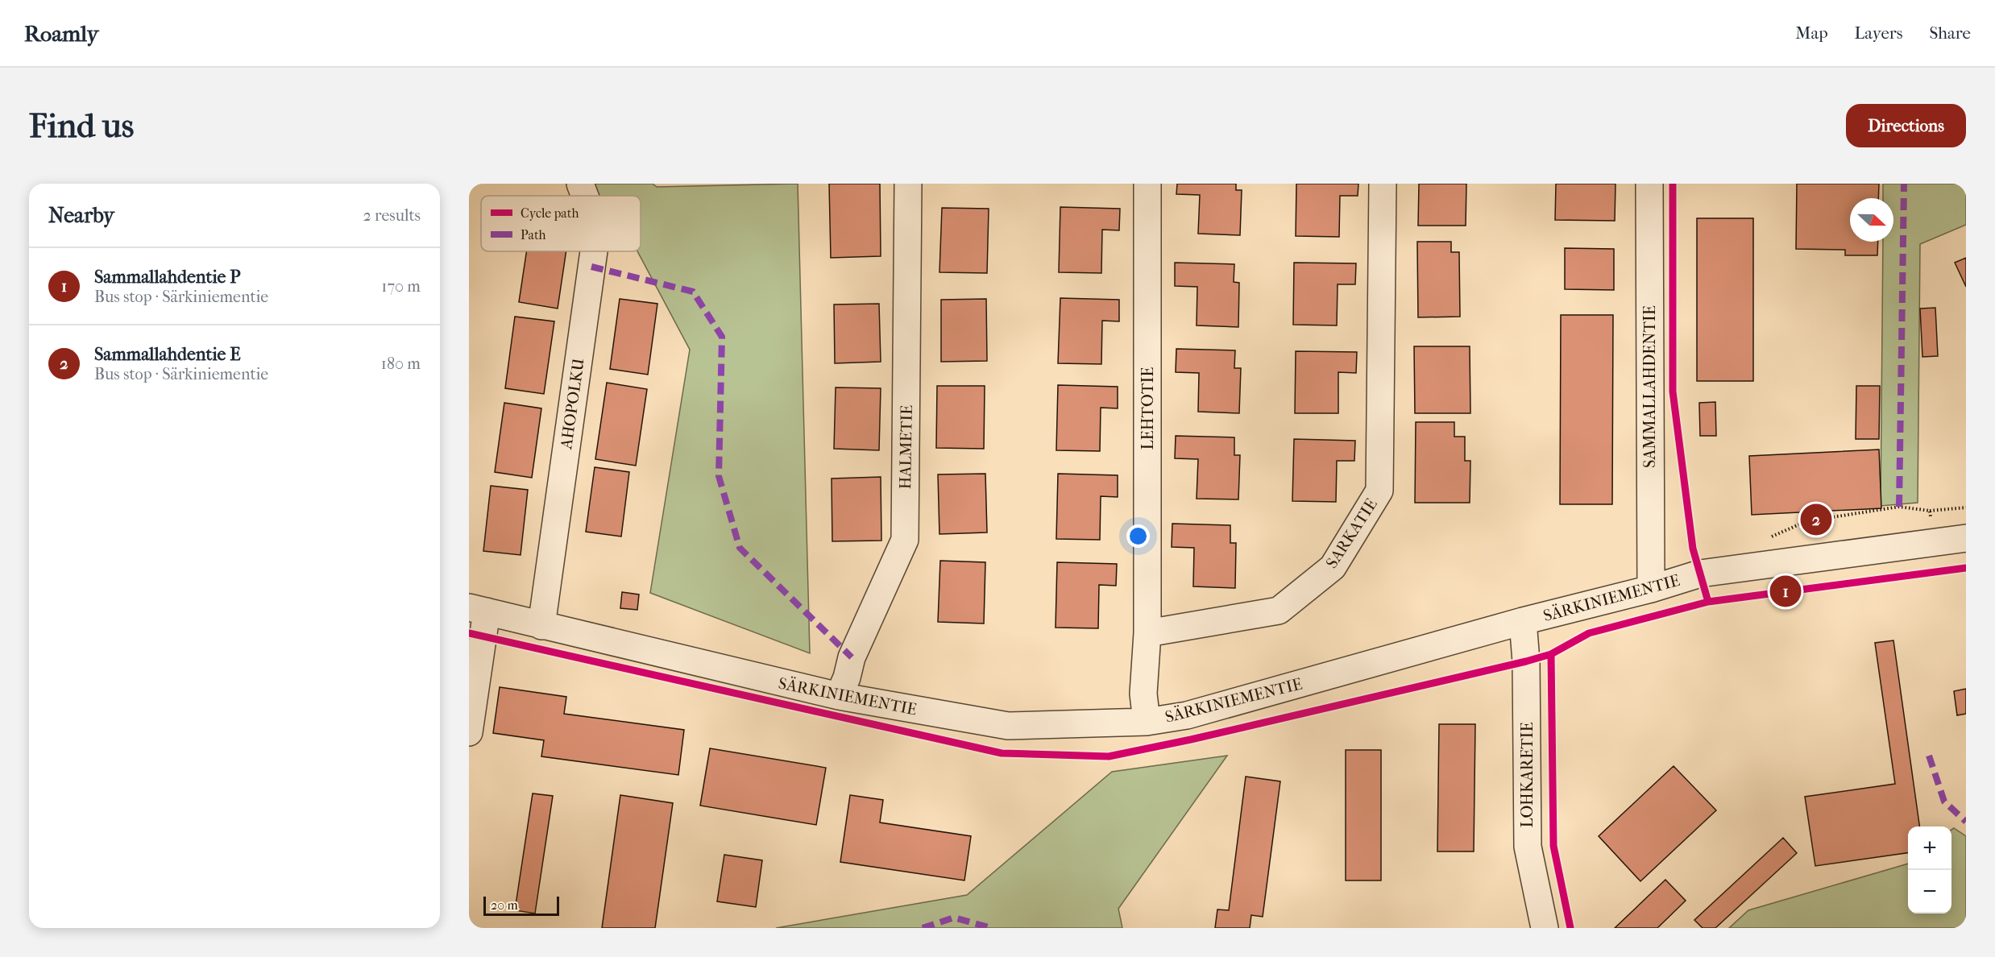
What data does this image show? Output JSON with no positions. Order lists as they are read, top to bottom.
{
  "streets": {
    "street": [
      "SAMMALLAHDENTIE",
      "AHOPOLKU",
      "LEHTOTIE",
      "HALMETIE",
      "SARKATIE",
      "SÄRKINIEMENTIE",
      "LOHKARETIE"
    ]
  },
  "crossings": [
    ["SAMMALLAHDENTIE", "SÄRKINIEMENTIE"],
    ["AHOPOLKU", "SÄRKINIEMENTIE"],
    ["LEHTOTIE", "SARKATIE"],
    ["HALMETIE", "SÄRKINIEMENTIE"],
    ["SÄRKINIEMENTIE", "LOHKARETIE"]
  ],
  "legend": ["Cycle path", "Path"],
  "scale_bar": "20 m",
  "north": "right",
  "page": {
    "header": "Roamly",
    "nav": ["Map", "Layers", "Share"],
    "buttons": "Directions",
    "title": "Find us",
    "heading": ["Nearby", "2 results"],
    "list": [
      {
        "mark": "1",
        "name": "Sammallahdentie P",
        "note": "Bus stop · Särkiniementie",
        "value": "170 m"
      },
      {
        "mark": "2",
        "name": "Sammallahdentie E",
        "note": "Bus stop · Särkiniementie",
        "value": "180 m"
      }
    ],
    "pins": ["2", "1"],
    "map_buttons": ["+", "−"],
    "scale": "20 m"
  }
}
